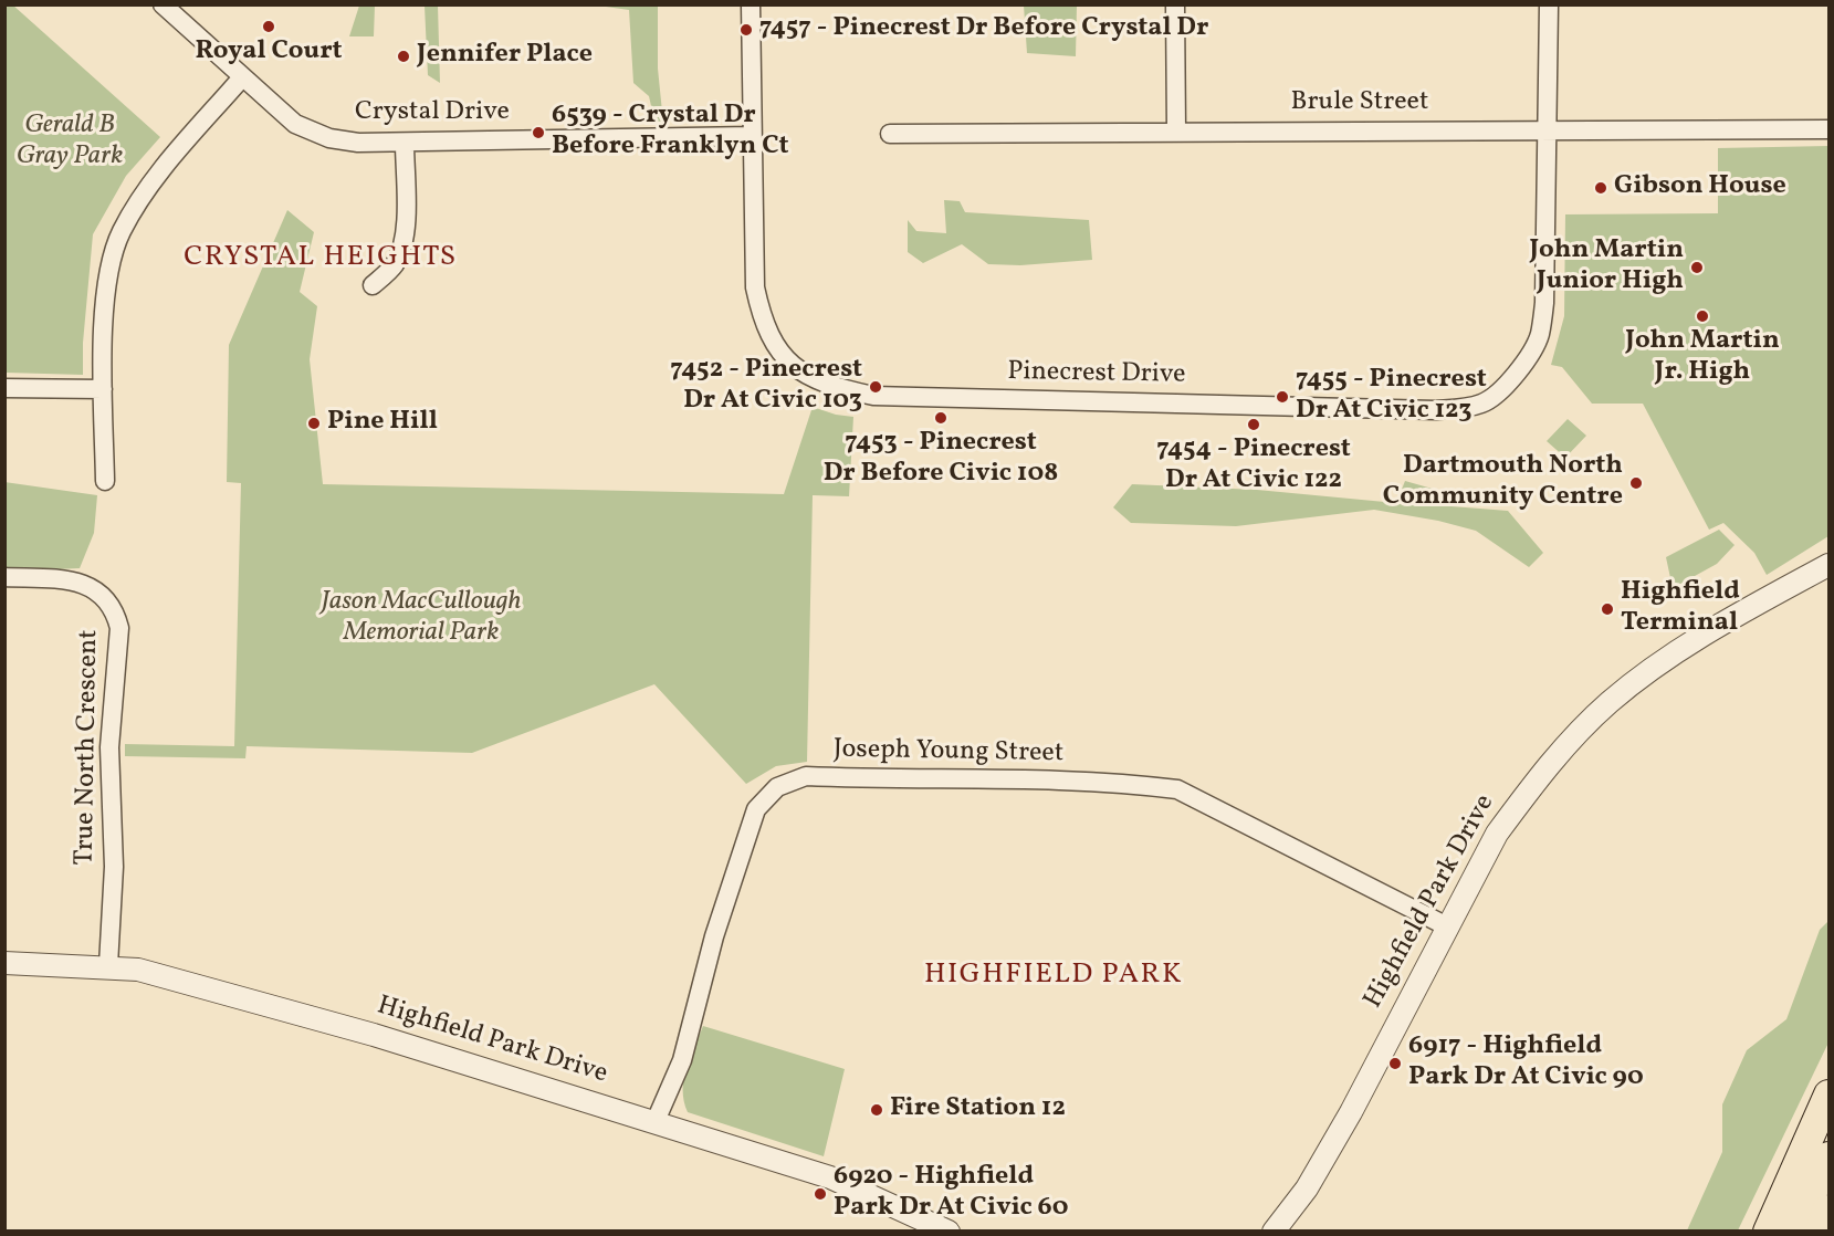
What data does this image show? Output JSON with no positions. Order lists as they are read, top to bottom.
{
  "streets": {
    "street": [
      "Brule Street",
      "Crystal Drive",
      "Pinecrest Drive",
      "True North Crescent",
      "Joseph Young Street",
      "Highfield Park Drive"
    ]
  },
  "crossings": [
    ["Brule Street", "Pinecrest Drive"],
    ["Crystal Drive", "Pinecrest Drive"],
    ["True North Crescent", "Highfield Park Drive"],
    ["Joseph Young Street", "Highfield Park Drive"]
  ],
  "districts": ["CRYSTAL HEIGHTS", "HIGHFIELD PARK"],
  "parks": ["Gerald B Gray Park", "Jason MacCullough Memorial Park"],
  "places": [
    "Royal Court",
    "7457 - Pinecrest Dr Before Crystal Dr",
    "Jennifer Place",
    "6539 - Crystal Dr Before Franklyn Ct",
    "Gibson House",
    "John Martin Junior High",
    "John Martin Jr. High",
    "7452 - Pinecrest Dr At Civic 103",
    "7455 - Pinecrest Dr At Civic 123",
    "7453 - Pinecrest Dr Before Civic 108",
    "Pine Hill",
    "7454 - Pinecrest Dr At Civic 122",
    "Dartmouth North Community Centre",
    "Highfield Terminal",
    "6917 - Highfield Park Dr At Civic 90",
    "Fire Station 12",
    "6920 - Highfield Park Dr At Civic 60"
  ]
}
